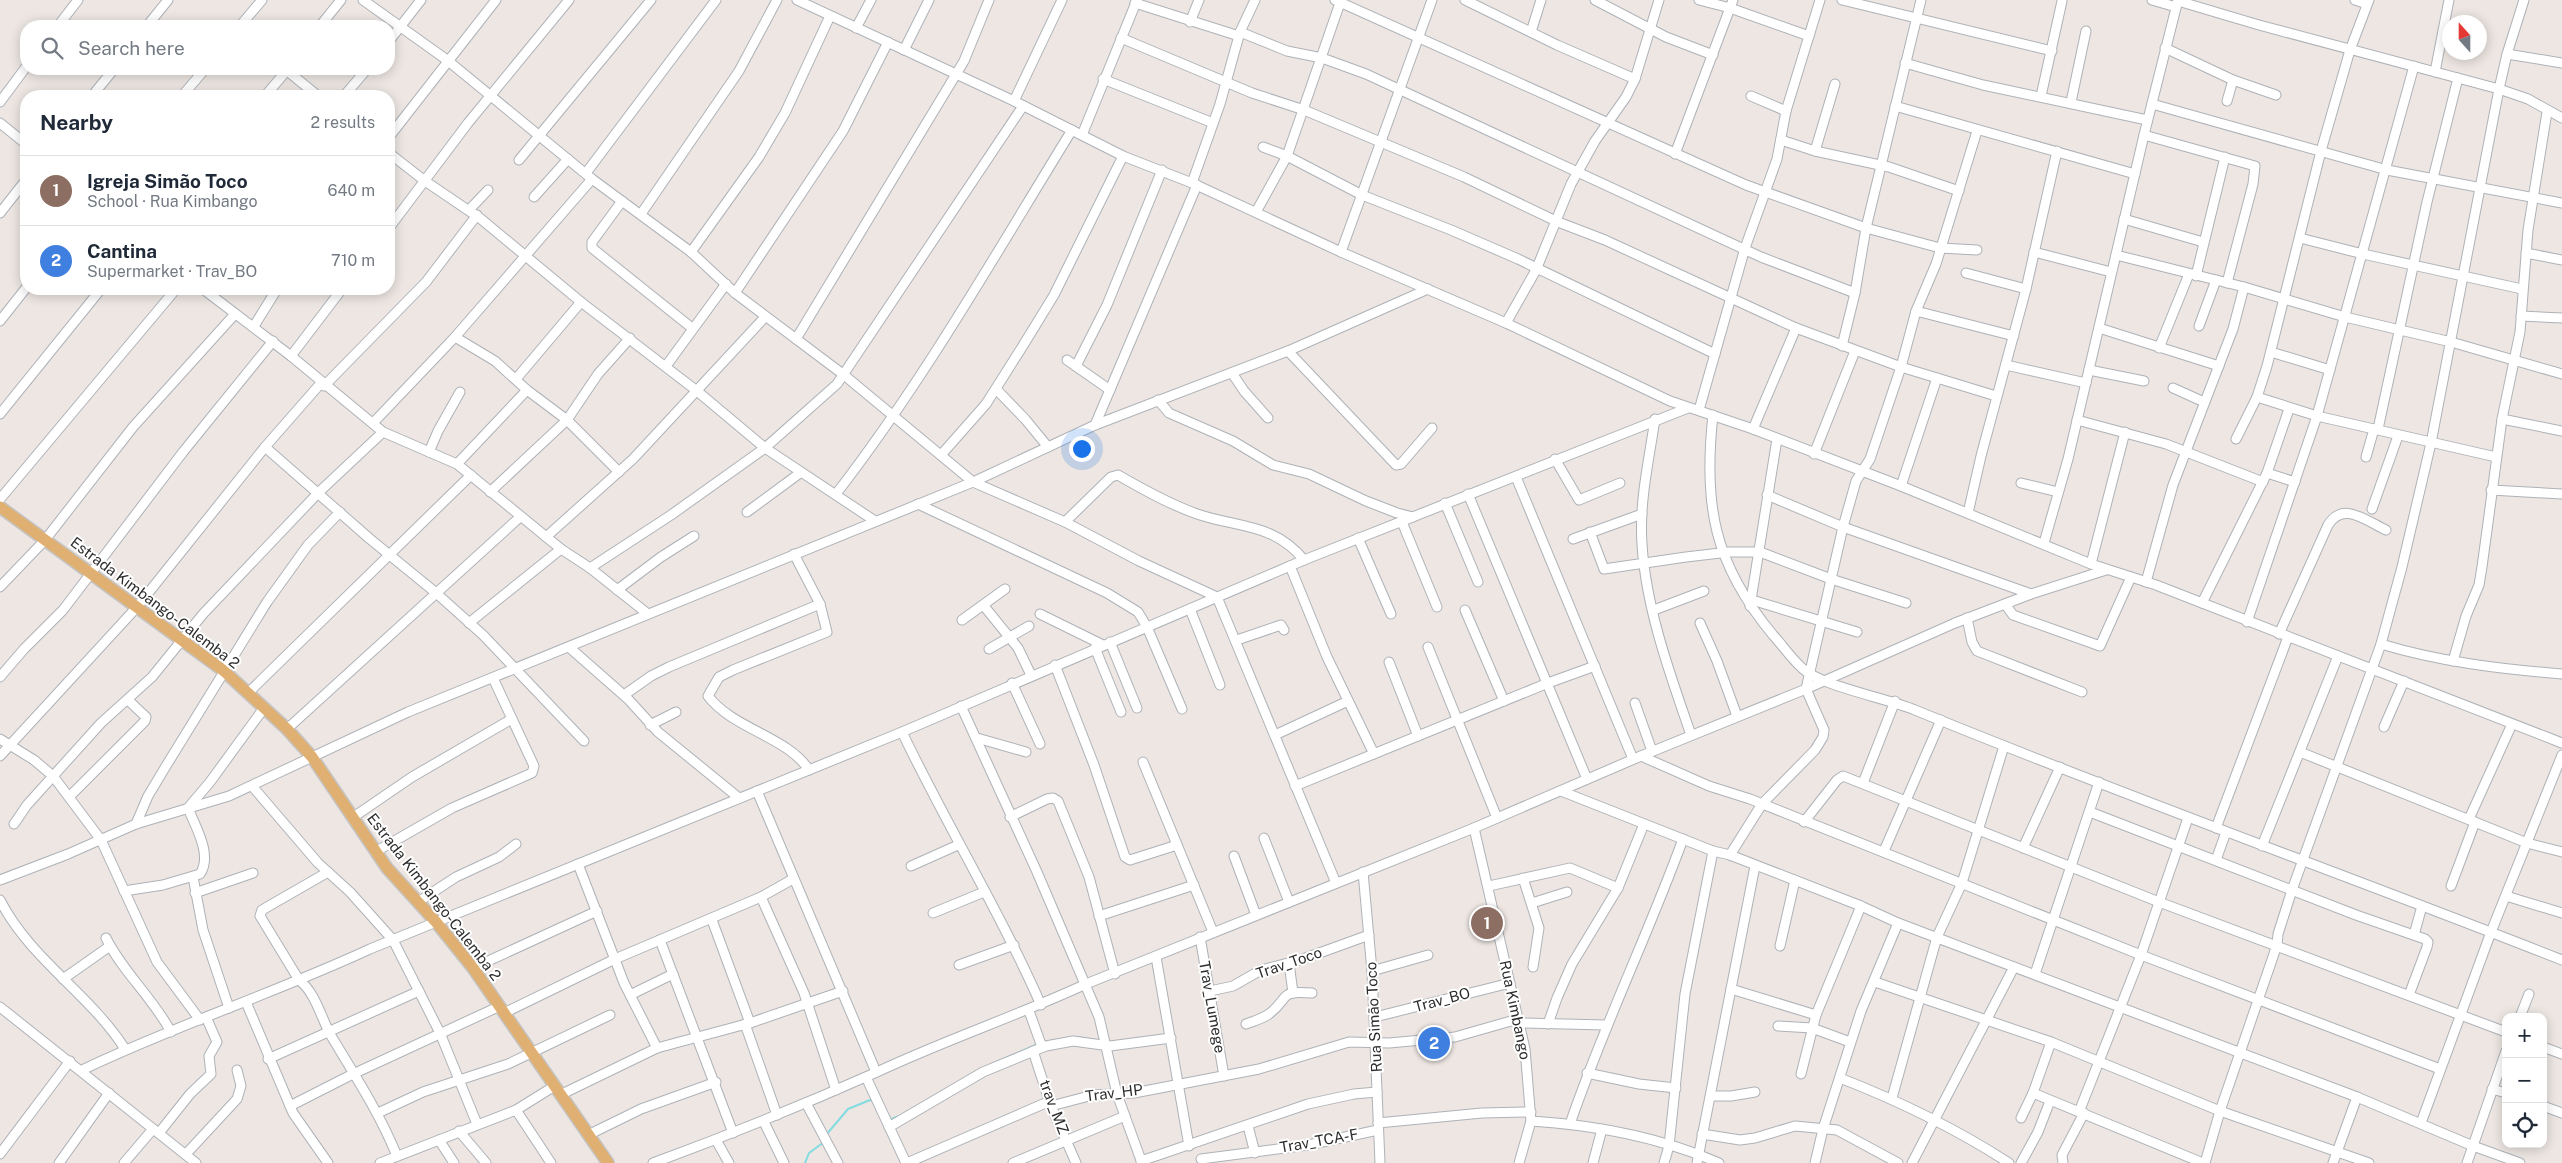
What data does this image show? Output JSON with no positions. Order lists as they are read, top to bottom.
{
  "streets": {
    "main road": ["Estrada Kimbango-Calemba 2"],
    "street": [
      "Trav_Toco",
      "Trav_BO",
      "Trav_Lumege",
      "Rua Kimbango",
      "Rua Simão Toco",
      "Trav_HP",
      "trav_MZ",
      "Trav_TCA-F"
    ]
  },
  "crossings": [
    ["Trav_Toco", "Trav_Lumege"],
    ["Trav_Toco", "Rua Simão Toco"],
    ["Trav_BO", "Rua Kimbango"],
    ["Trav_BO", "Rua Simão Toco"],
    ["Trav_Lumege", "Trav_HP"],
    ["Rua Kimbango", "Trav_HP"],
    ["Rua Kimbango", "Trav_TCA-F"],
    ["Rua Simão Toco", "Trav_HP"],
    ["Rua Simão Toco", "Trav_TCA-F"],
    ["Trav_HP", "trav_MZ"]
  ],
  "north": "top",
  "page": {
    "search": "Search here",
    "heading": ["Nearby", "2 results"],
    "list": [
      {
        "mark": "1",
        "name": "Igreja Simão Toco",
        "note": "School · Rua Kimbango",
        "value": "640 m"
      },
      {
        "mark": "2",
        "name": "Cantina",
        "note": "Supermarket · Trav_BO",
        "value": "710 m"
      }
    ],
    "pins": ["1", "2"],
    "map_buttons": ["+", "−"]
  }
}
